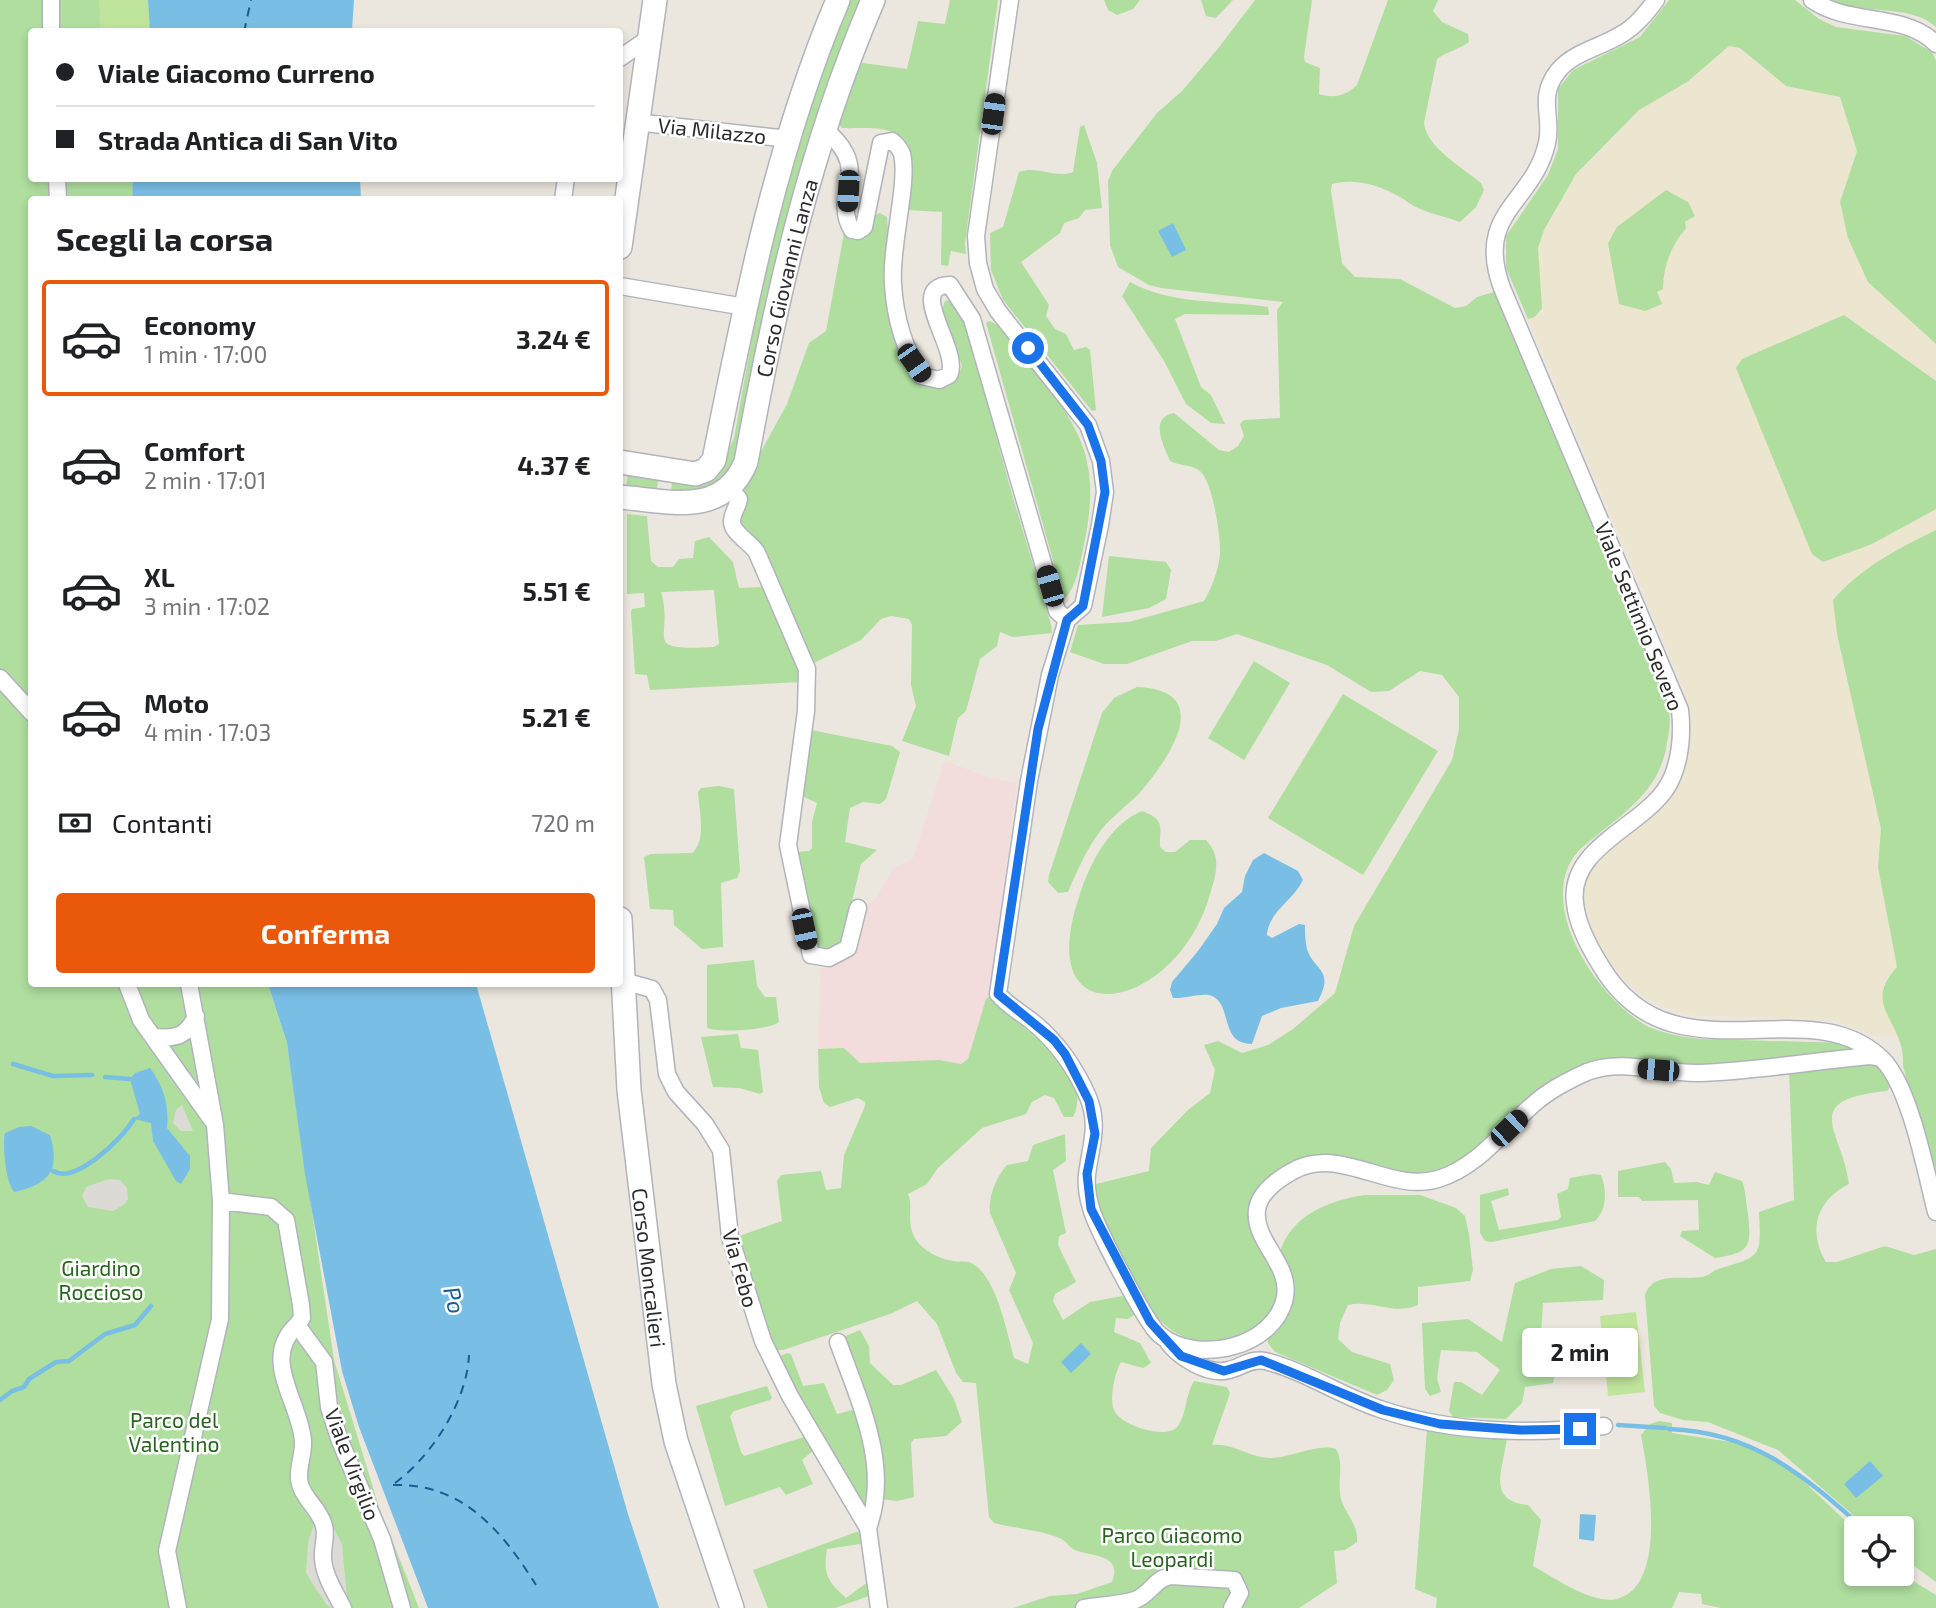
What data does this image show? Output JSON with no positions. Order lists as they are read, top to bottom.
{
  "streets": {
    "street": [
      "Via Milazzo",
      "Corso Giovanni Lanza",
      "Viale Settimio Severo",
      "Corso Moncalieri",
      "Via Febo",
      "Viale Virgilio"
    ]
  },
  "crossings": [
    ["Via Milazzo", "Corso Giovanni Lanza"],
    ["Corso Moncalieri", "Via Febo"]
  ],
  "water": ["Po"],
  "parks": ["Giardino Roccioso", "Parco del Valentino", "Parco Giacomo Leopardi"],
  "page": {
    "banner": ["Viale Giacomo Curreno", "Strada Antica di San Vito"],
    "heading": "Scegli la corsa",
    "list": [
      {
        "name": "Economy",
        "note": "1 min · 17:00",
        "value": "3.24 €"
      },
      {
        "name": "Comfort",
        "note": "2 min · 17:01",
        "value": "4.37 €"
      },
      {
        "name": "XL",
        "note": "3 min · 17:02",
        "value": "5.51 €"
      },
      {
        "name": "Moto",
        "note": "4 min · 17:03",
        "value": "5.21 €"
      }
    ],
    "pay": ["Contanti", "720 m"],
    "buttons": "Conferma",
    "bubble": "2 min"
  }
}
